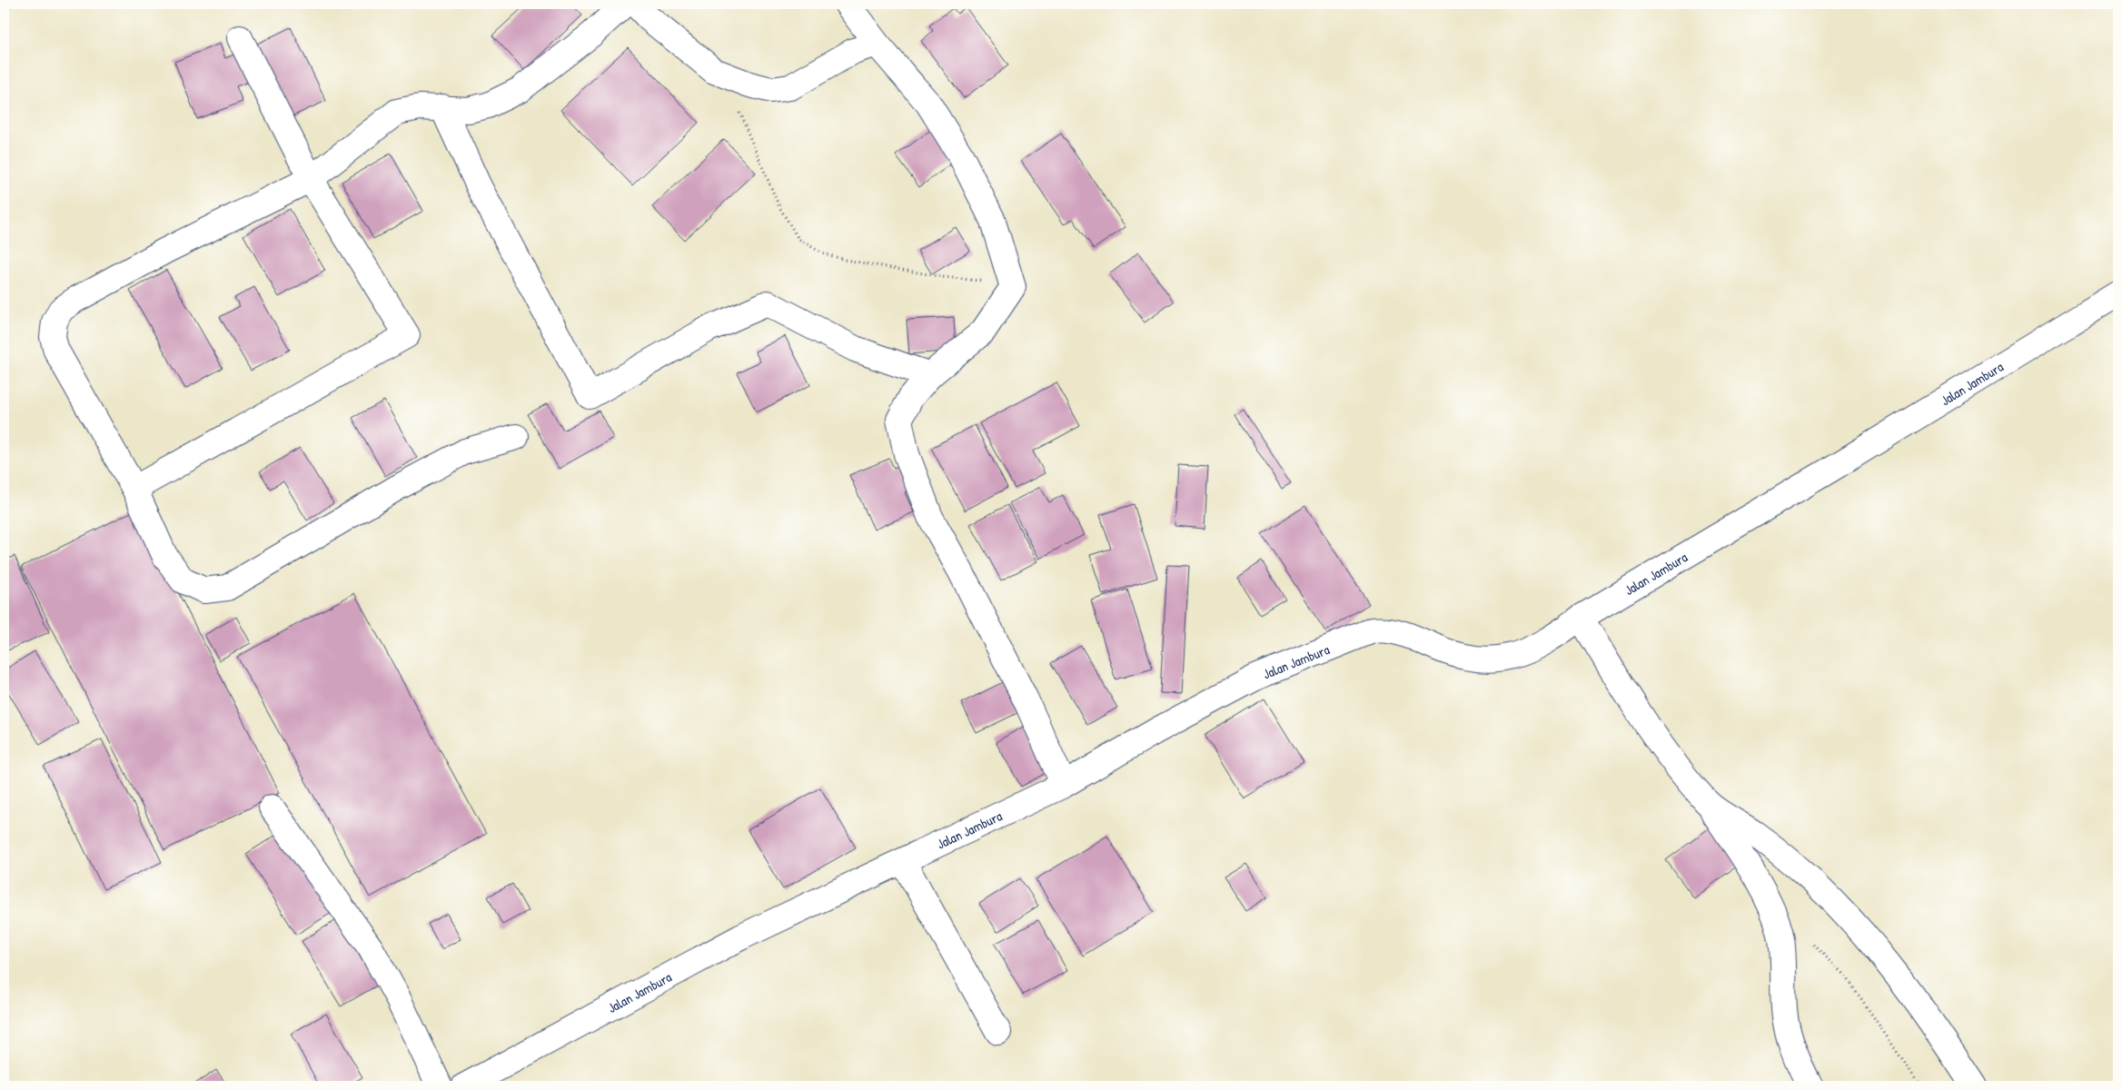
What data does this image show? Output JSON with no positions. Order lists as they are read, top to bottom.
{
  "streets": {
    "street": ["Jalan Jambura"]
  }
}
